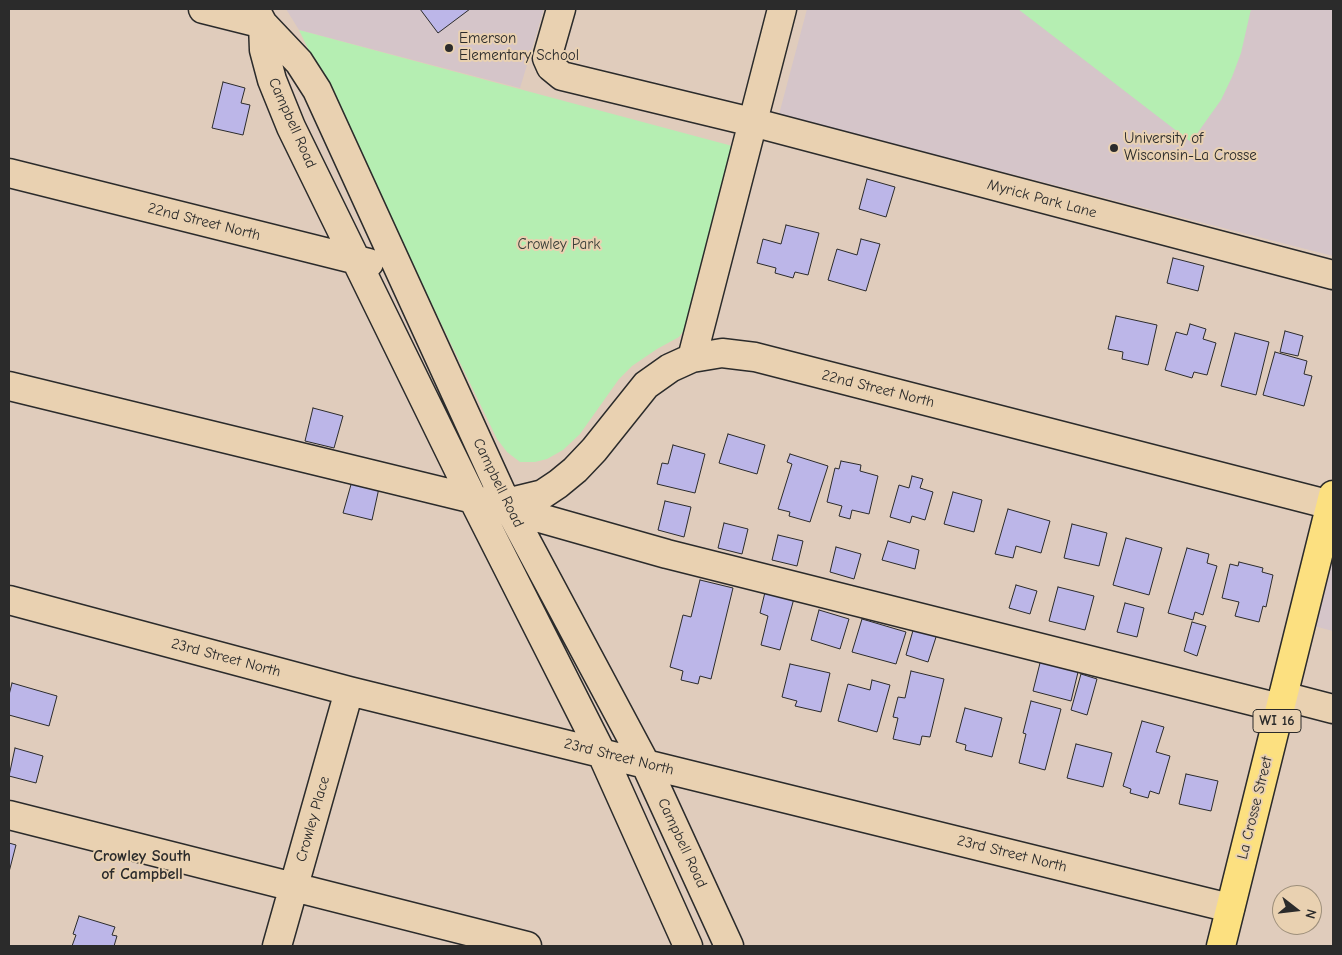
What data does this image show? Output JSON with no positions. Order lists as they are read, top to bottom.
{
  "streets": {
    "main road": ["WI 16", "La Crosse Street"],
    "street": [
      "Campbell Road",
      "Myrick Park Lane",
      "22nd Street North",
      "23rd Street North",
      "Crowley Place"
    ]
  },
  "crossings": [
    ["Campbell Road", "22nd Street North"],
    ["Campbell Road", "23rd Street North"],
    ["22nd Street North", "La Crosse Street"],
    ["23rd Street North", "La Crosse Street"],
    ["23rd Street North", "Crowley Place"]
  ],
  "districts": ["Crowley South of Campbell"],
  "parks": ["Crowley Park"],
  "places": ["Emerson Elementary School", "University of Wisconsin-La Crosse"],
  "north": "right"
}
